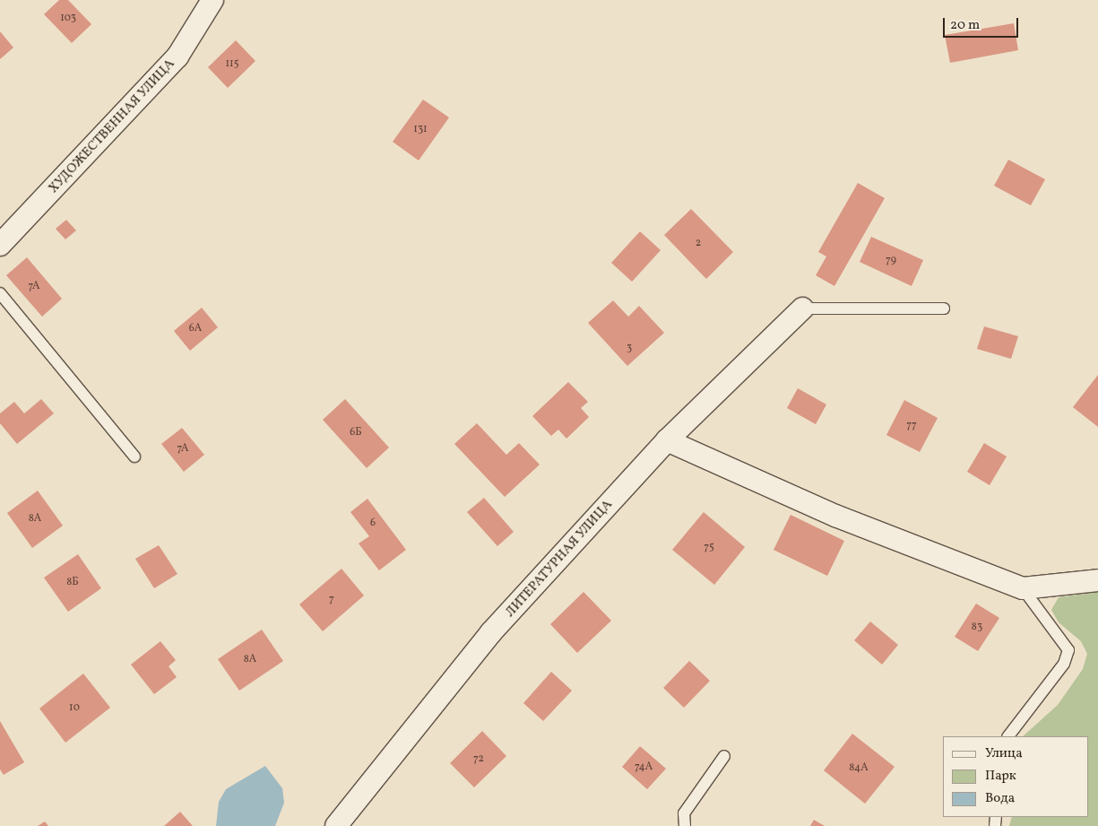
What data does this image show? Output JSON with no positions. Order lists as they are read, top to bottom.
{
  "streets": {
    "street": ["ХУДОЖЕСТВЕННАЯ УЛИЦА", "ЛИТЕРАТУРНАЯ УЛИЦА"]
  },
  "house_numbers": [
    "103",
    "115",
    "131",
    "2",
    "79",
    "7А",
    "6А",
    "3",
    "77",
    "6Б",
    "7А",
    "8А",
    "6",
    "75",
    "8Б",
    "7",
    "83",
    "8А",
    "10",
    "72",
    "74А",
    "84А"
  ],
  "legend": ["Улица", "Парк", "Вода"],
  "scale_bar": "20 m"
}
